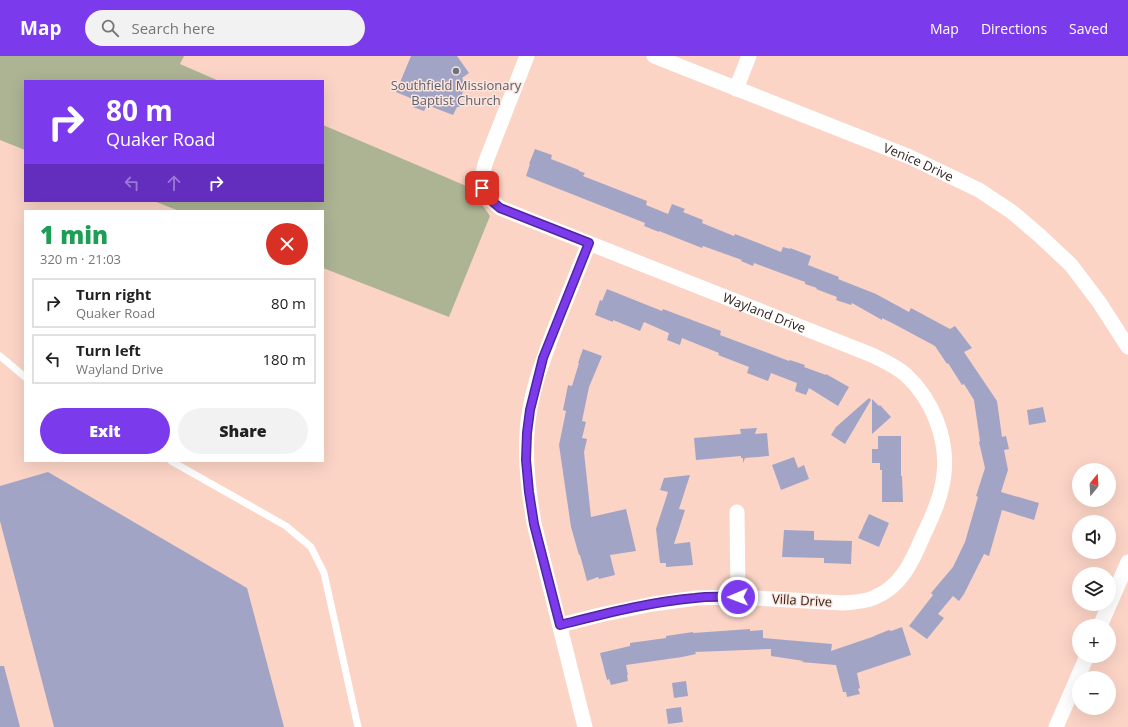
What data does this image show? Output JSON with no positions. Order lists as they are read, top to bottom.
{
  "streets": {
    "street": ["Venice Drive", "Wayland Drive", "Villa Drive"]
  },
  "crossings": [
    ["Wayland Drive", "Villa Drive"]
  ],
  "places": ["Southfield Missionary Baptist Church"],
  "north": "top",
  "page": {
    "header": "Map",
    "search": "Search here",
    "nav": ["Map", "Directions", "Saved"],
    "turn": ["80 m", "Quaker Road"],
    "heading": ["1 min", "320 m · 21:03"],
    "list": [
      {
        "name": "Turn right",
        "note": "Quaker Road",
        "value": "80 m"
      },
      {
        "name": "Turn left",
        "note": "Wayland Drive",
        "value": "180 m"
      }
    ],
    "buttons": ["Exit", "Share"],
    "map_buttons": ["+", "−"]
  }
}
